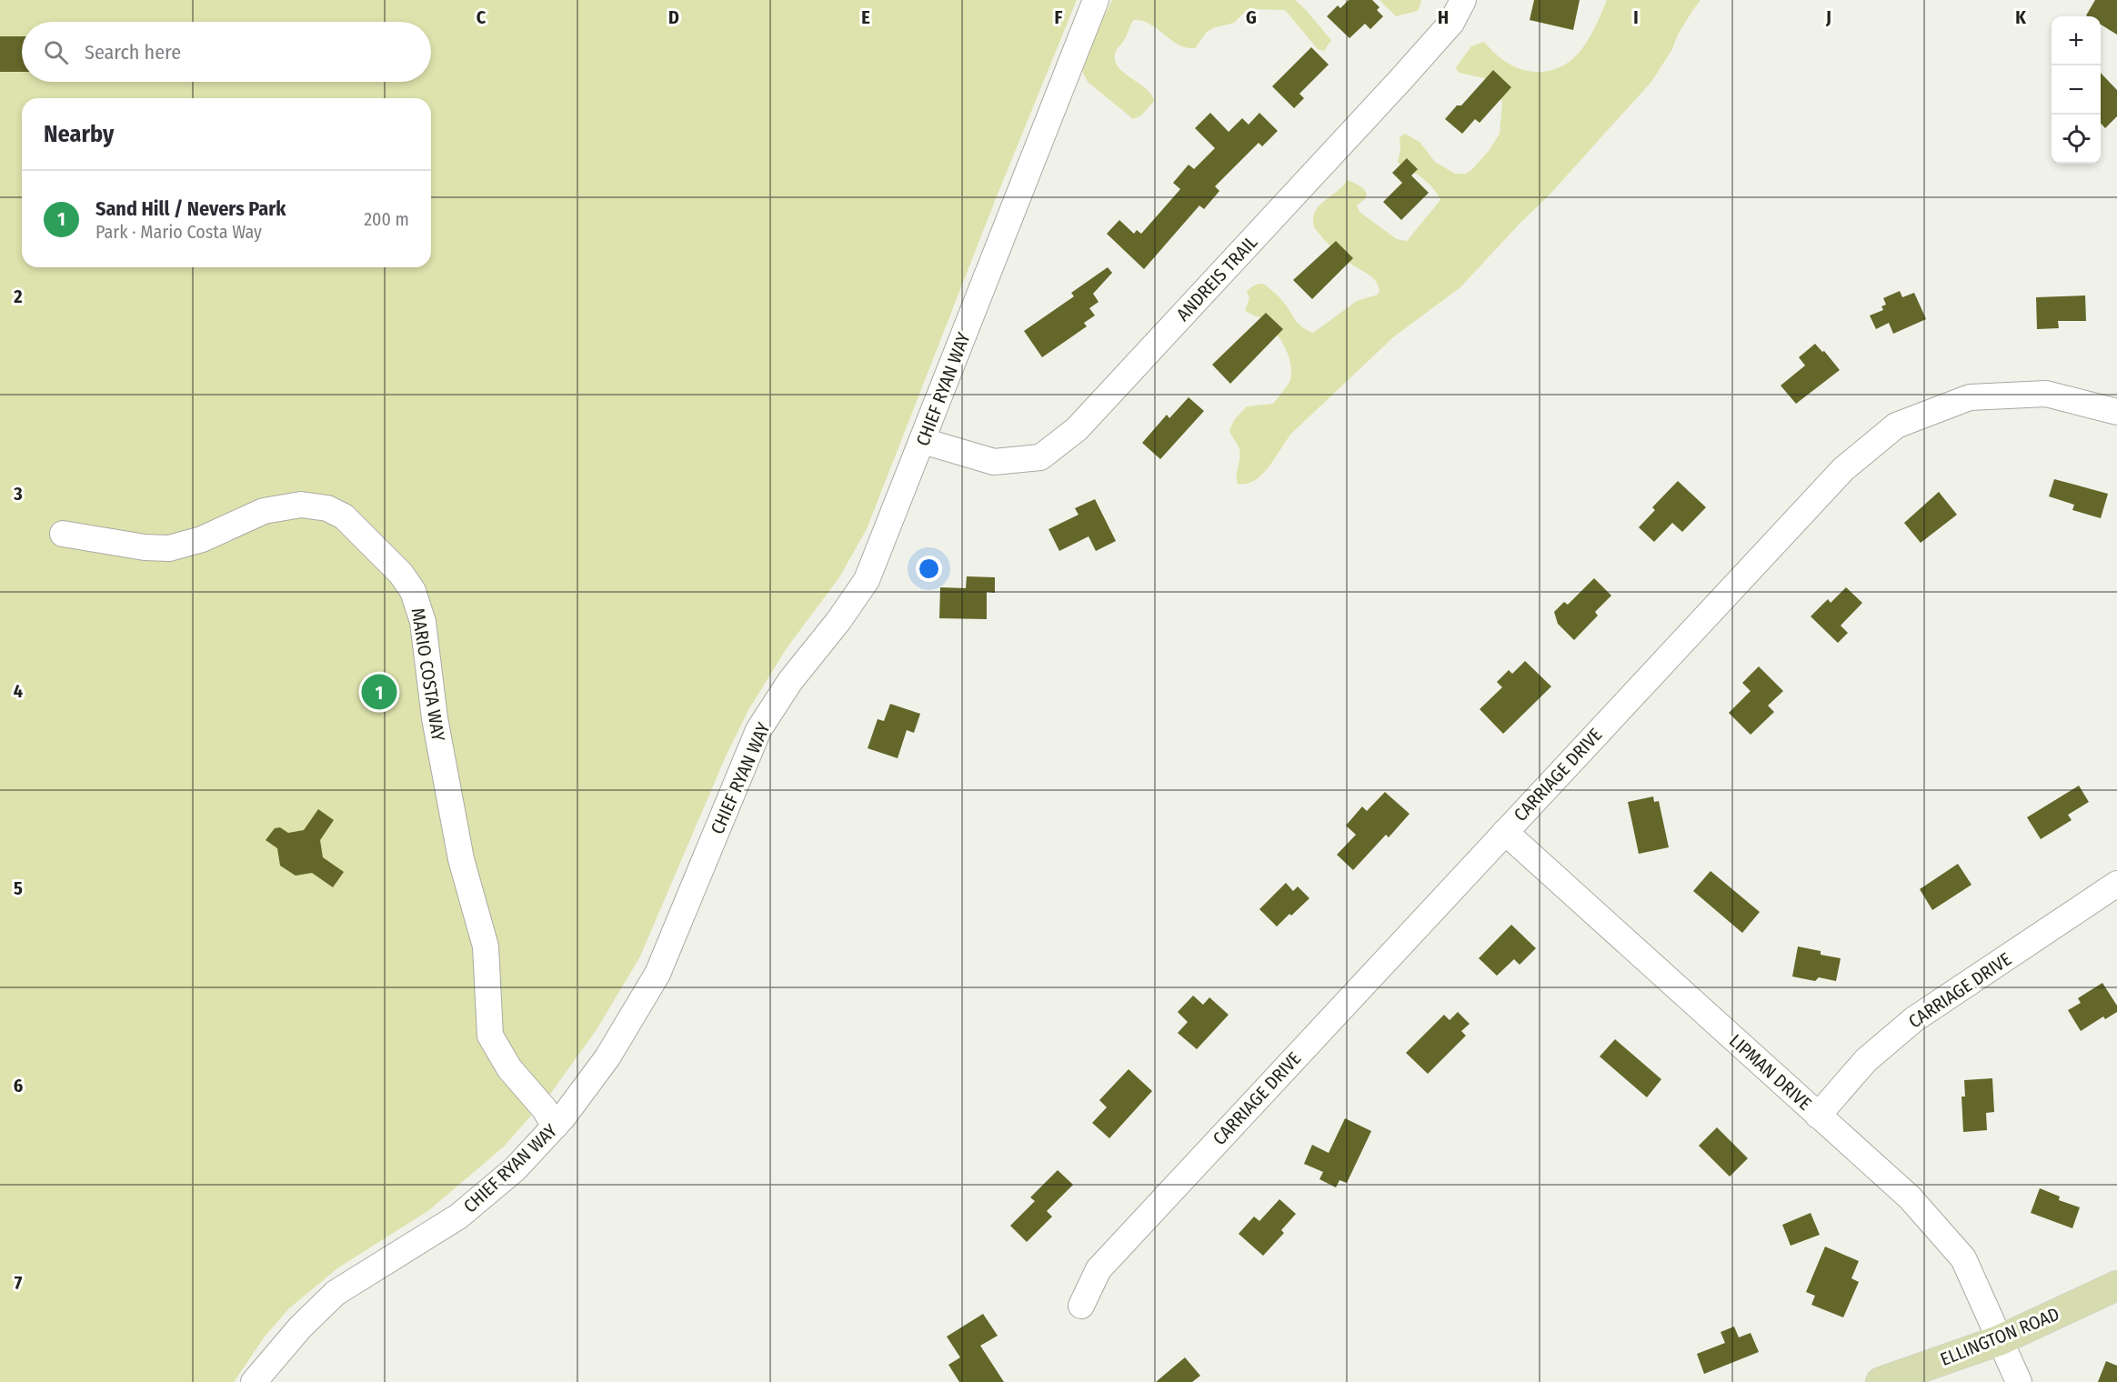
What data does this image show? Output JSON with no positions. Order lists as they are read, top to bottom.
{
  "streets": {
    "main road": ["ELLINGTON ROAD"],
    "street": [
      "ANDREIS TRAIL",
      "CHIEF RYAN WAY",
      "MARIO COSTA WAY",
      "CARRIAGE DRIVE",
      "LIPMAN DRIVE"
    ]
  },
  "crossings": [
    ["ANDREIS TRAIL", "CHIEF RYAN WAY"],
    ["CHIEF RYAN WAY", "MARIO COSTA WAY"],
    ["CARRIAGE DRIVE", "LIPMAN DRIVE"],
    ["LIPMAN DRIVE", "ELLINGTON ROAD"]
  ],
  "page": {
    "map_buttons": ["+", "−"],
    "search": "Search here",
    "heading": "Nearby",
    "list": [
      {
        "mark": "1",
        "name": "Sand Hill / Nevers Park",
        "note": "Park · Mario Costa Way",
        "value": "200 m"
      }
    ],
    "pins": "1"
  },
  "grid": {
    "columns": [
      "C",
      "D",
      "E",
      "F",
      "G",
      "H",
      "I",
      "J",
      "K"
    ],
    "rows": [
      "2",
      "3",
      "4",
      "5",
      "6",
      "7"
    ]
  }
}
